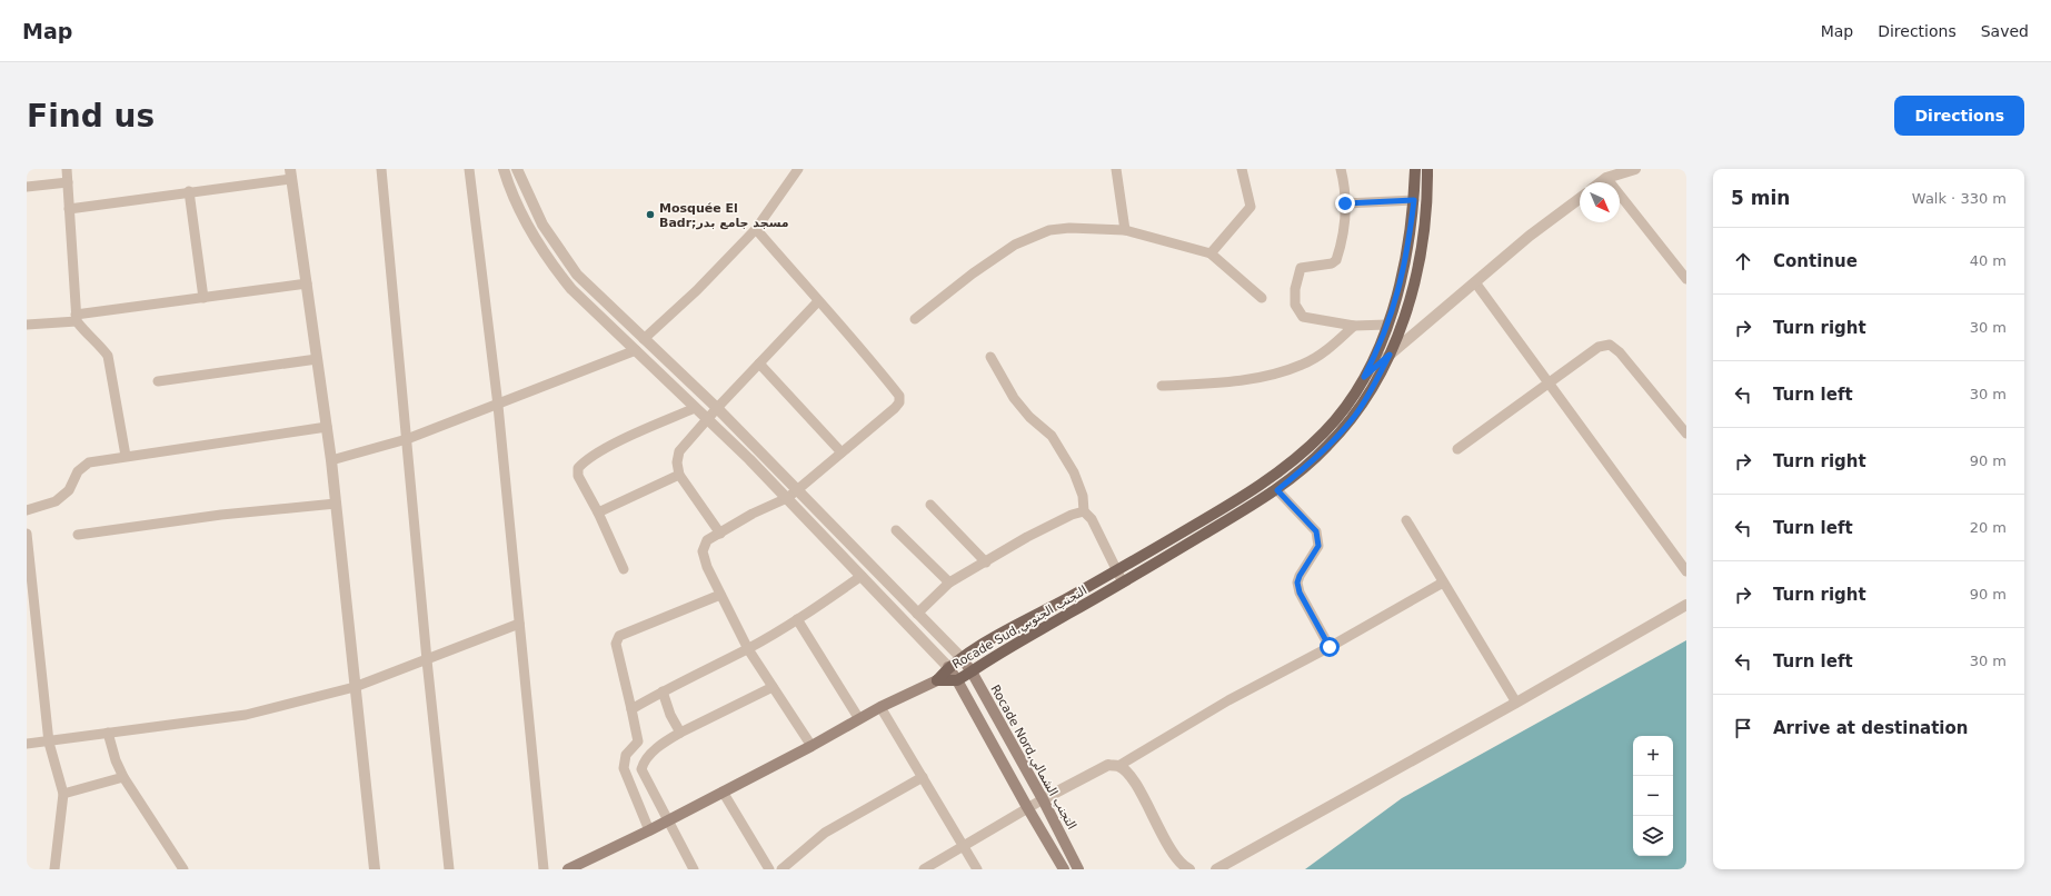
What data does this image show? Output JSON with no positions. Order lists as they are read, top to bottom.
{
  "streets": {
    "main road": ["Rocade Sud,التجنب الجنوبي", "Rocade Nord,التجنب الشمالي"]
  },
  "crossings": [
    ["Rocade Sud,التجنب الجنوبي", "Rocade Nord,التجنب الشمالي"]
  ],
  "places": ["Mosquée El Badr;مسجد جامع بدر"],
  "north": "bottom right",
  "page": {
    "header": "Map",
    "nav": ["Map", "Directions", "Saved"],
    "buttons": "Directions",
    "title": "Find us",
    "heading": ["5 min", "Walk · 330 m"],
    "list": [
      ["Continue", "40 m"],
      ["Turn right", "30 m"],
      ["Turn left", "30 m"],
      ["Turn right", "90 m"],
      ["Turn left", "20 m"],
      ["Turn right", "90 m"],
      ["Turn left", "30 m"],
      "Arrive at destination"
    ],
    "map_buttons": ["+", "−"]
  }
}
